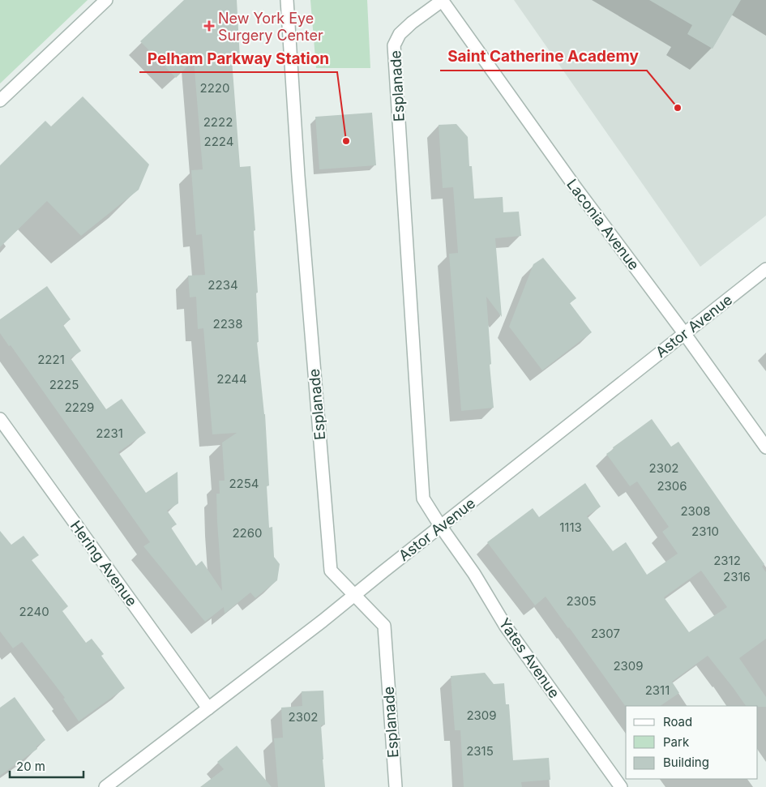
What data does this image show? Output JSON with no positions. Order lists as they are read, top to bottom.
{
  "streets": {
    "street": [
      "Esplanade",
      "Laconia Avenue",
      "Astor Avenue",
      "Hering Avenue",
      "Yates Avenue"
    ]
  },
  "crossings": [
    ["Esplanade", "Laconia Avenue"],
    ["Esplanade", "Astor Avenue"],
    ["Esplanade", "Yates Avenue"],
    ["Laconia Avenue", "Astor Avenue"],
    ["Astor Avenue", "Hering Avenue"],
    ["Astor Avenue", "Yates Avenue"]
  ],
  "places": {
    "health": ["New York Eye Surgery Center"],
    "other": ["Saint Catherine Academy", "Pelham Parkway Station"]
  },
  "house_numbers": [
    "2220",
    "2222",
    "2224",
    "2234",
    "2238",
    "2221",
    "2244",
    "2225",
    "2229",
    "2231",
    "2302",
    "2254",
    "2306",
    "2308",
    "1113",
    "2310",
    "2260",
    "2312",
    "2316",
    "2305",
    "2240",
    "2307",
    "2309",
    "2311",
    "2309",
    "2302",
    "2315"
  ],
  "legend": ["Road", "Park", "Building"],
  "scale_bar": "20 m"
}
